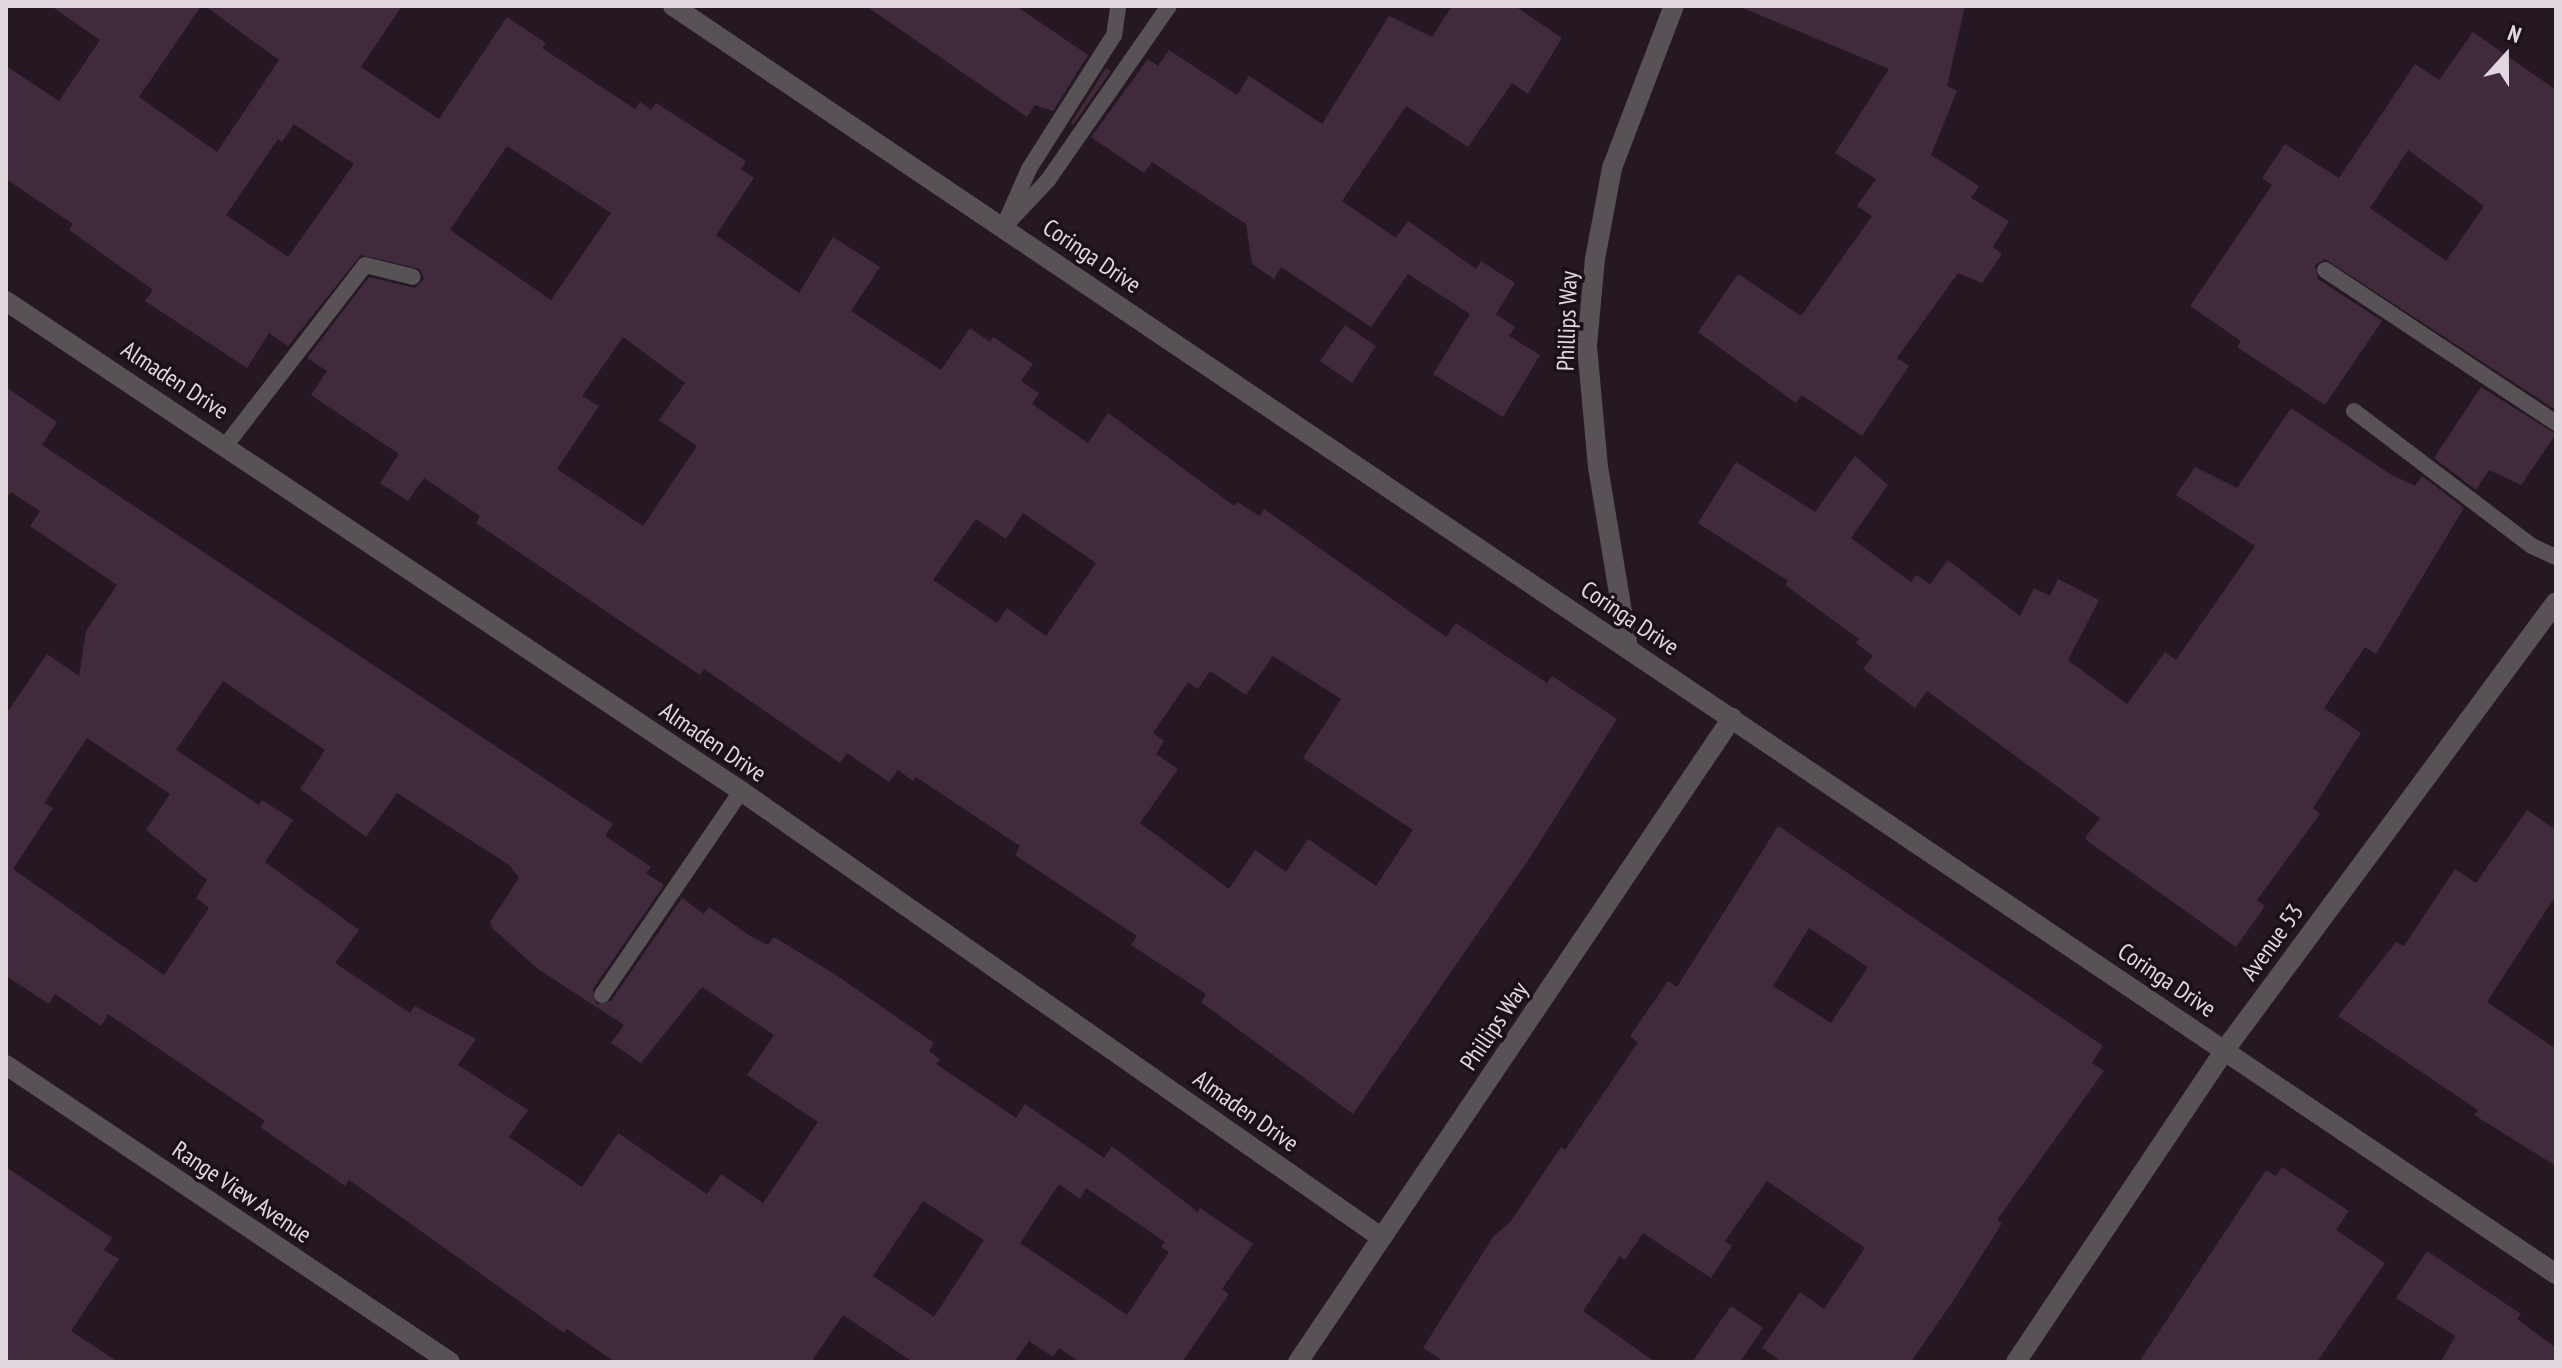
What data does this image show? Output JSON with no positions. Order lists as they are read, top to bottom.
{
  "streets": {
    "street": [
      "Coringa Drive",
      "Phillips Way",
      "Almaden Drive",
      "Avenue 53",
      "Range View Avenue"
    ]
  },
  "crossings": [
    ["Coringa Drive", "Phillips Way"],
    ["Coringa Drive", "Avenue 53"],
    ["Phillips Way", "Almaden Drive"]
  ],
  "north": "top"
}
